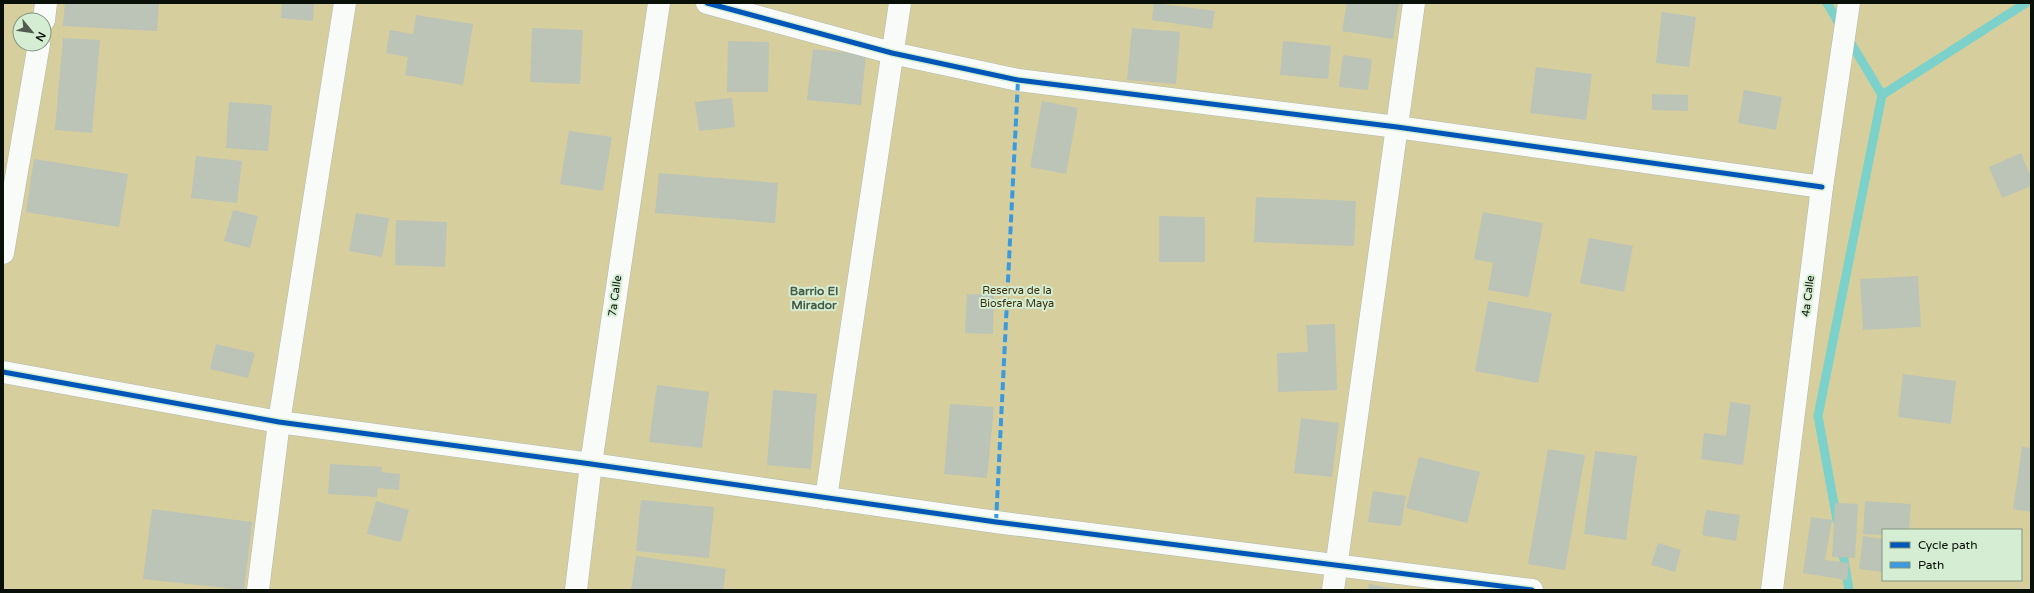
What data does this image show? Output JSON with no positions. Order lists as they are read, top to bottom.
{
  "streets": {
    "street": ["7a Calle", "4a Calle"]
  },
  "districts": ["Barrio El Mirador"],
  "parks": ["Reserva de la Biosfera Maya"],
  "legend": ["Cycle path", "Path"],
  "north": "bottom right"
}
